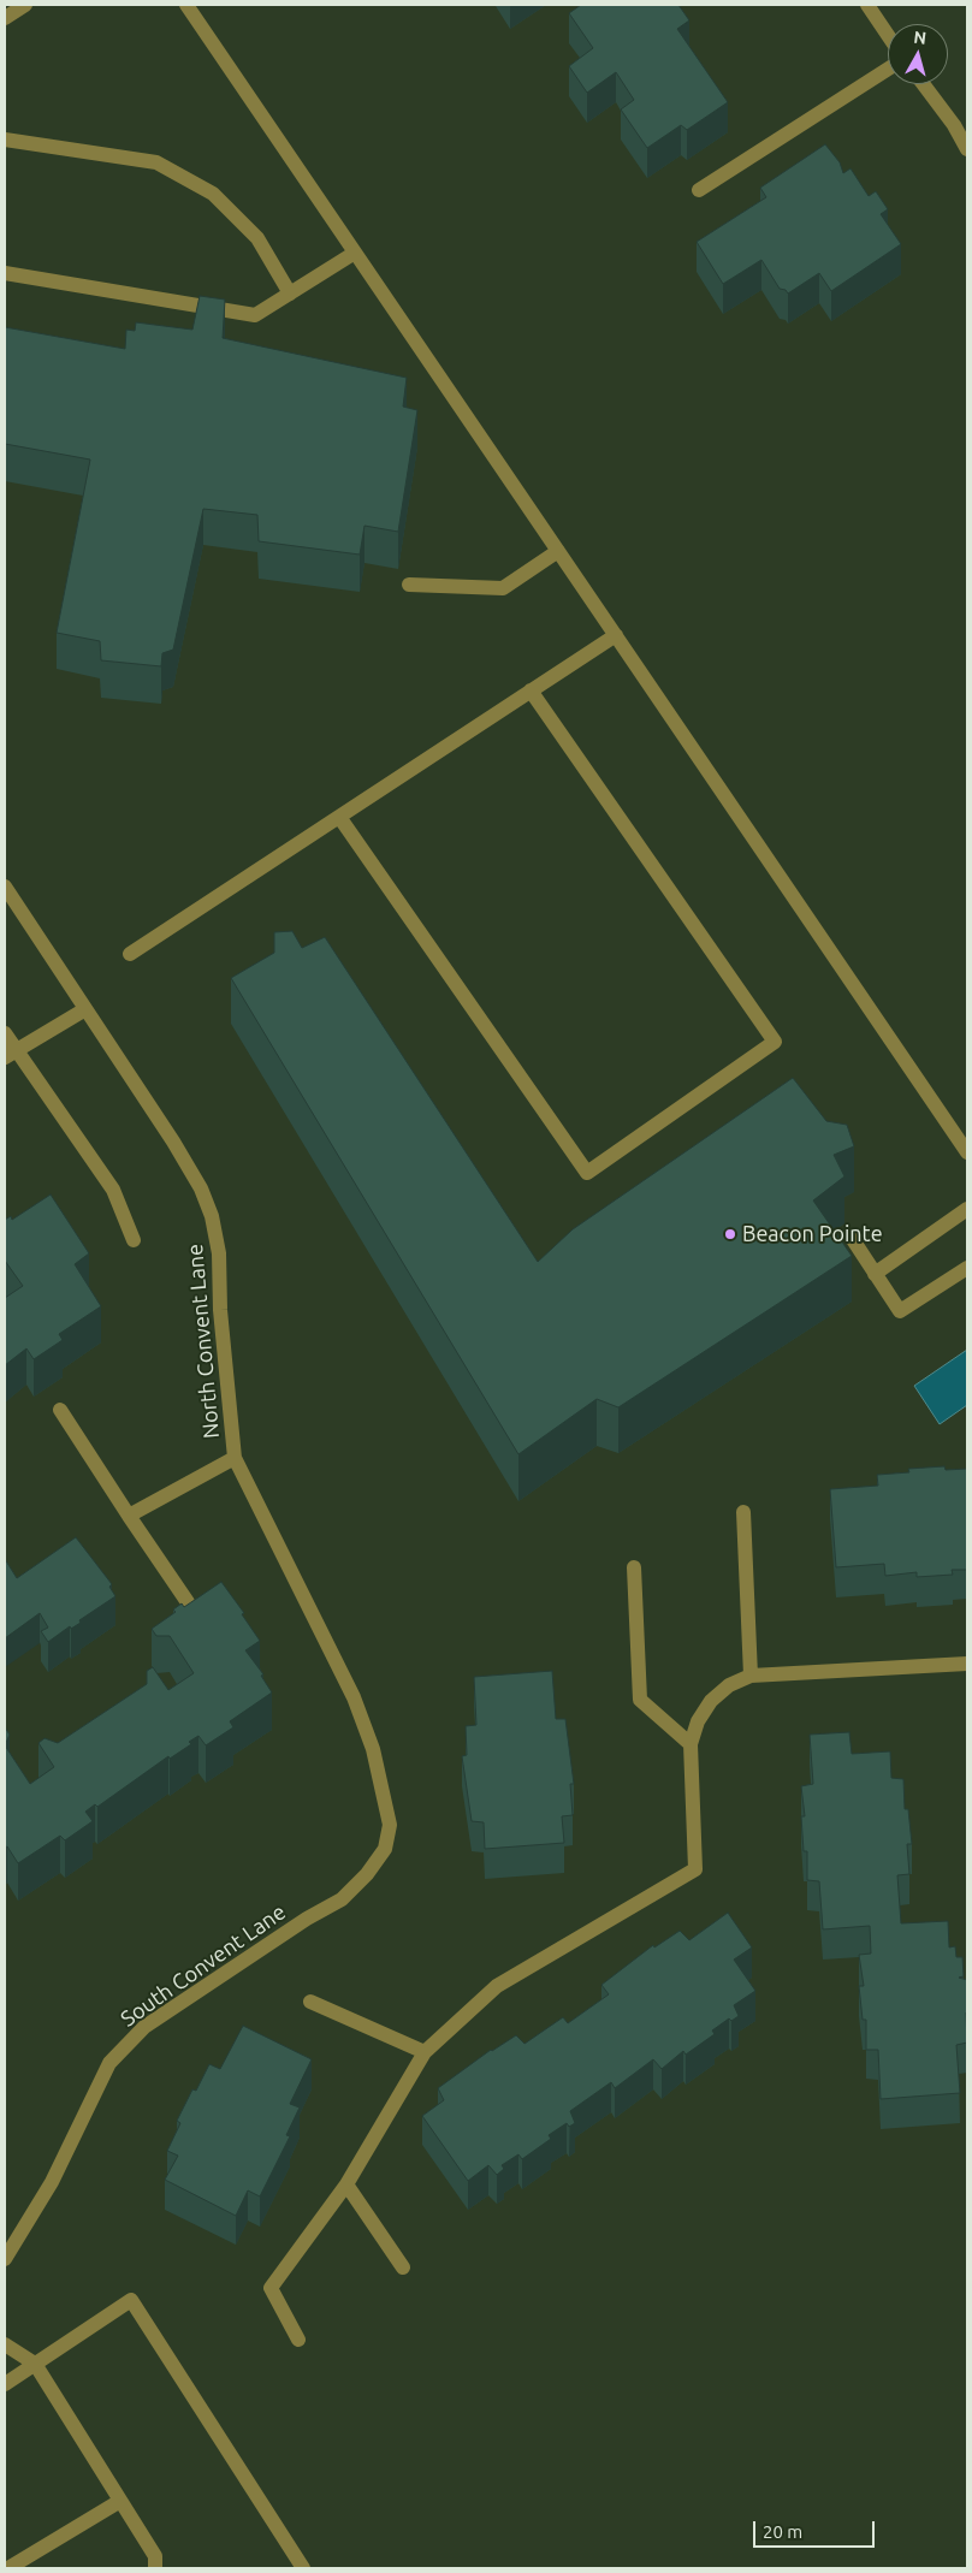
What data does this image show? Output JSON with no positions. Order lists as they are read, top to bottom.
{
  "streets": {
    "street": ["North Convent Lane", "South Convent Lane"]
  },
  "crossings": [
    ["North Convent Lane", "South Convent Lane"]
  ],
  "places": ["Beacon Pointe"],
  "scale_bar": "20 m",
  "north": "top"
}
